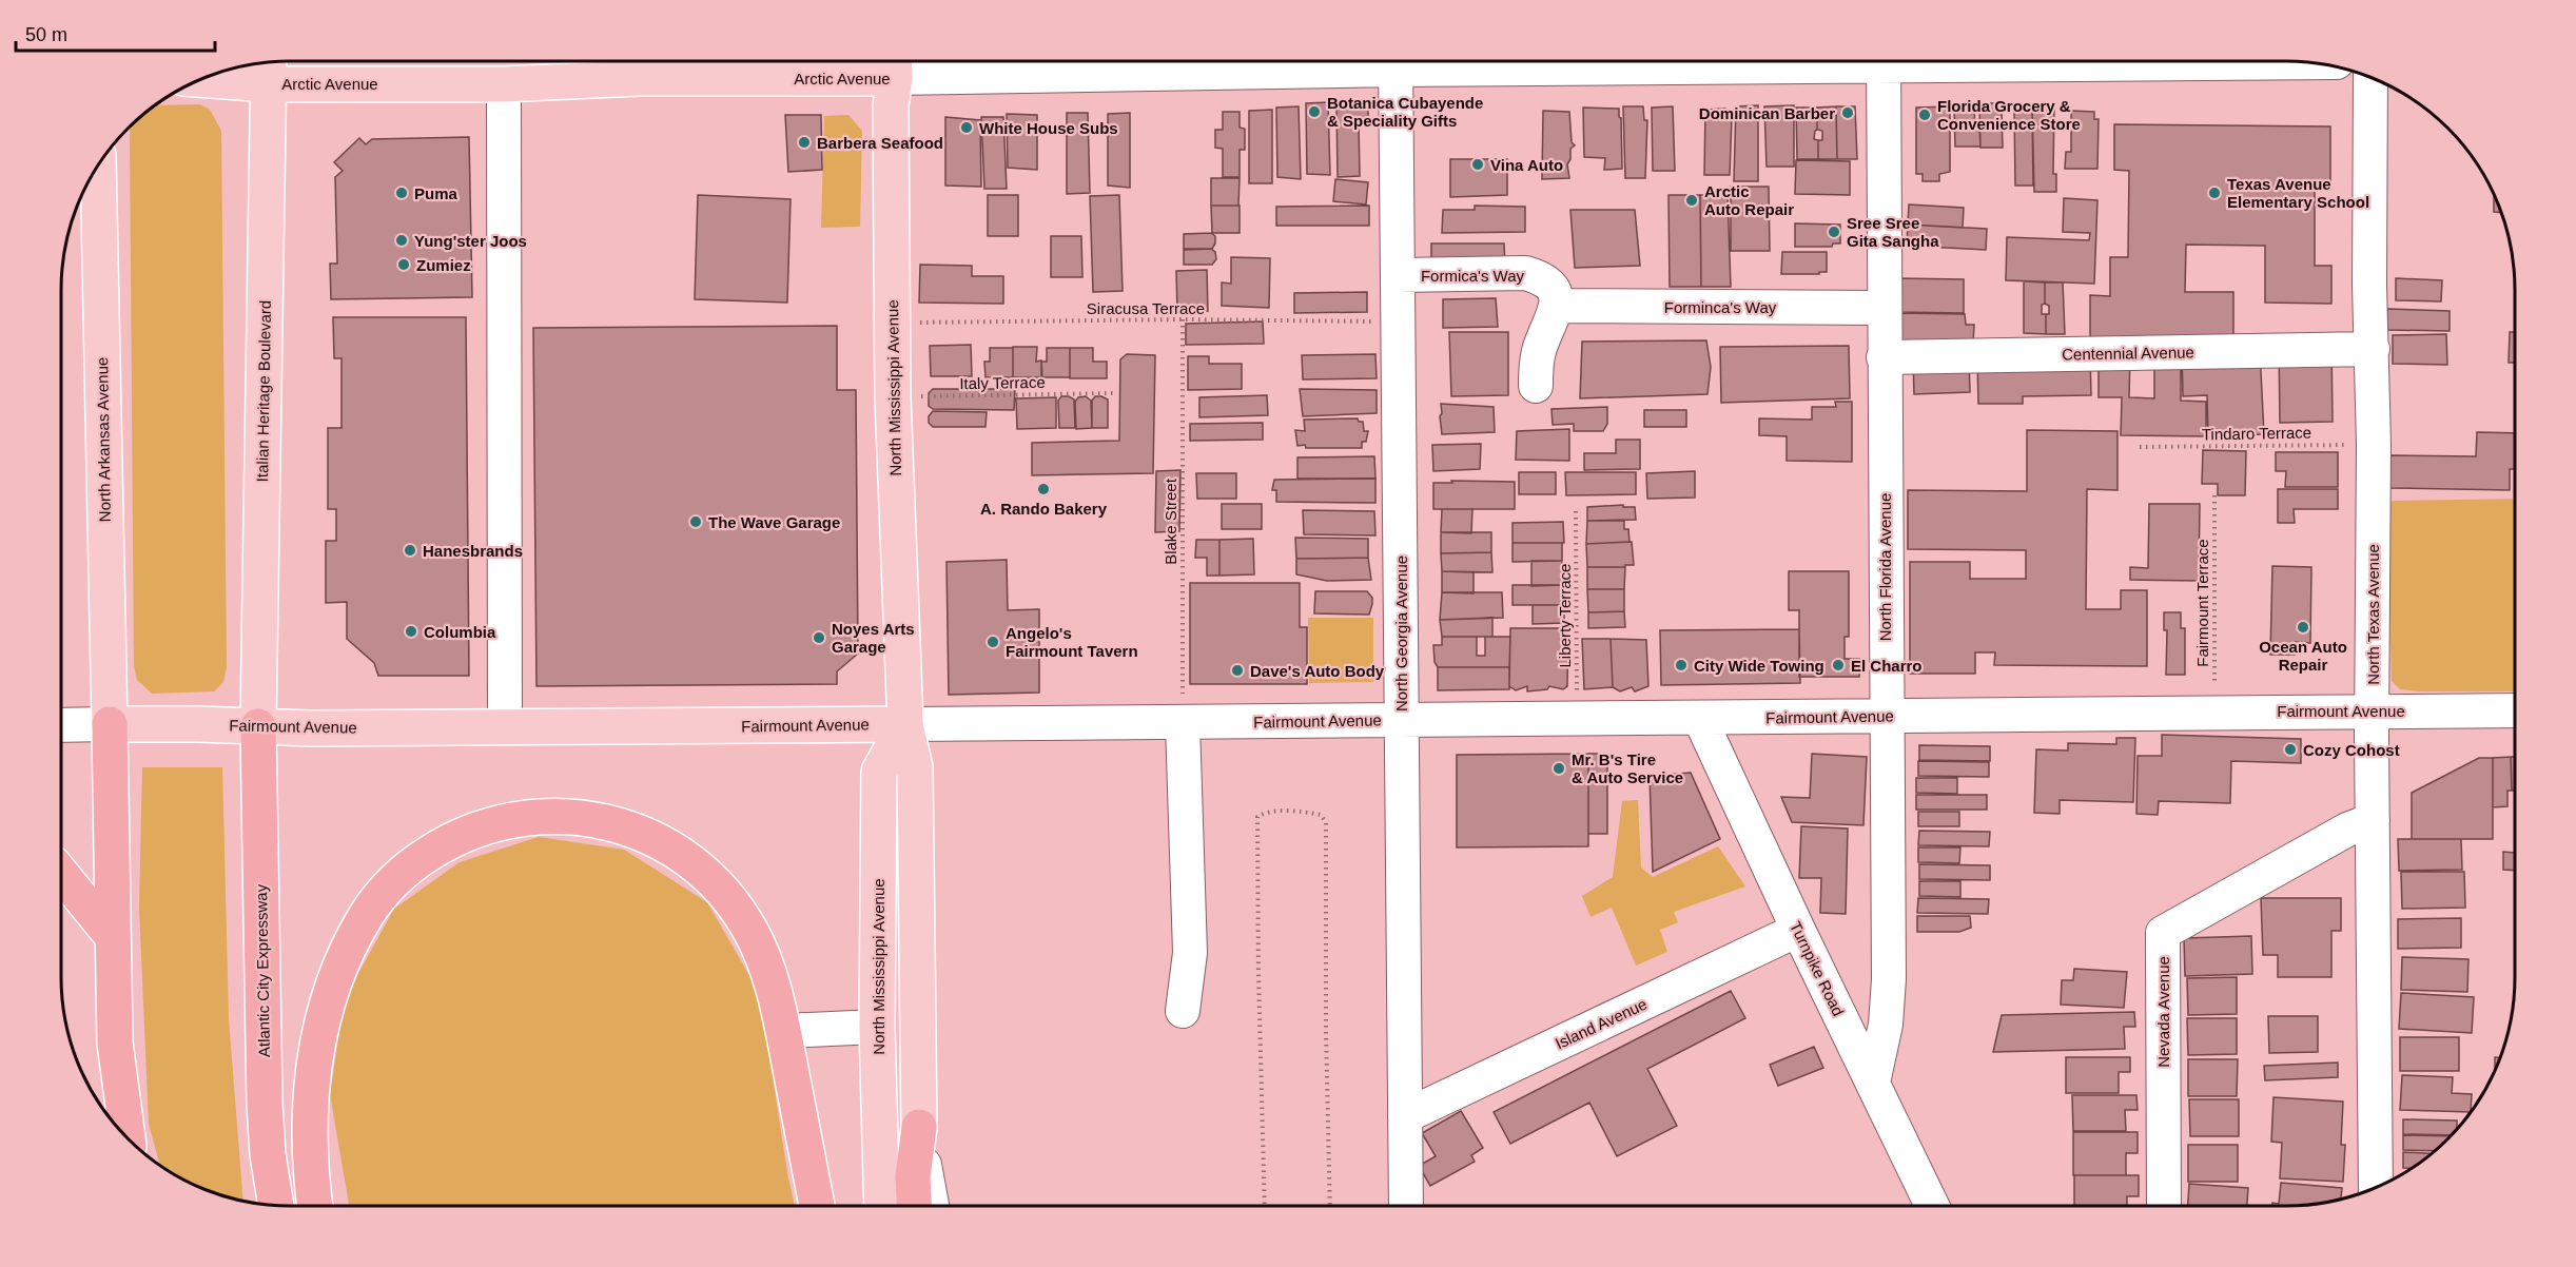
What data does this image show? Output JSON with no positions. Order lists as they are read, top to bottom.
{
  "streets": {
    "highway": ["Atlantic City Expressway"],
    "main road": [
      "Arctic Avenue",
      "North Mississippi Avenue",
      "Italian Heritage Boulevard",
      "North Arkansas Avenue",
      "Fairmount Avenue"
    ],
    "street": [
      "Formica's Way",
      "Forminca's Way",
      "Centennial Avenue",
      "North Florida Avenue",
      "North Texas Avenue",
      "North Georgia Avenue",
      "Turnpike Road",
      "Nevada Avenue",
      "Island Avenue"
    ],
    "path": [
      "Siracusa Terrace",
      "Italy Terrace",
      "Tindaro Terrace",
      "Blake Street",
      "Fairmount Terrace",
      "Liberty Terrace"
    ]
  },
  "crossings": [
    ["Arctic Avenue", "North Mississippi Avenue"],
    ["Arctic Avenue", "Italian Heritage Boulevard"],
    ["Formica's Way", "Forminca's Way"],
    ["Formica's Way", "North Georgia Avenue"],
    ["Forminca's Way", "North Florida Avenue"],
    ["Siracusa Terrace", "North Mississippi Avenue"],
    ["Siracusa Terrace", "Blake Street"],
    ["Siracusa Terrace", "North Georgia Avenue"],
    ["Centennial Avenue", "North Florida Avenue"],
    ["Centennial Avenue", "North Texas Avenue"],
    ["Italy Terrace", "North Mississippi Avenue"],
    ["North Mississippi Avenue", "Fairmount Avenue"],
    ["Italian Heritage Boulevard", "Fairmount Avenue"],
    ["Italian Heritage Boulevard", "Atlantic City Expressway"],
    ["Tindaro Terrace", "North Texas Avenue"],
    ["North Arkansas Avenue", "Fairmount Avenue"],
    ["Blake Street", "Fairmount Avenue"],
    ["North Florida Avenue", "Fairmount Avenue"],
    ["North Florida Avenue", "Turnpike Road"],
    ["Fairmount Terrace", "Fairmount Avenue"],
    ["North Texas Avenue", "Fairmount Avenue"],
    ["North Texas Avenue", "Nevada Avenue"],
    ["Liberty Terrace", "Fairmount Avenue"],
    ["North Georgia Avenue", "Fairmount Avenue"],
    ["North Georgia Avenue", "Island Avenue"],
    ["Fairmount Avenue", "Turnpike Road"],
    ["Fairmount Avenue", "Atlantic City Expressway"],
    ["Turnpike Road", "Island Avenue"]
  ],
  "places": [
    "Botanica Cubayende & Speciality Gifts",
    "Dominican Barber",
    "Florida Grocery & Convenience Store",
    "White House Subs",
    "Barbera Seafood",
    "Vina Auto",
    "Puma",
    "Texas Avenue Elementary School",
    "Arctic Auto Repair",
    "Sree Sree Gita Sangha",
    "Yung'ster Joos",
    "Zumiez",
    "A. Rando Bakery",
    "The Wave Garage",
    "Hanesbrands",
    "Ocean Auto Repair",
    "Columbia",
    "Noyes Arts Garage",
    "Angelo's Fairmount Tavern",
    "City Wide Towing",
    "El Charro",
    "Dave's Auto Body",
    "Cozy Cohost",
    "Mr. B's Tire & Auto Service"
  ],
  "scale_bar": "50 m"
}
